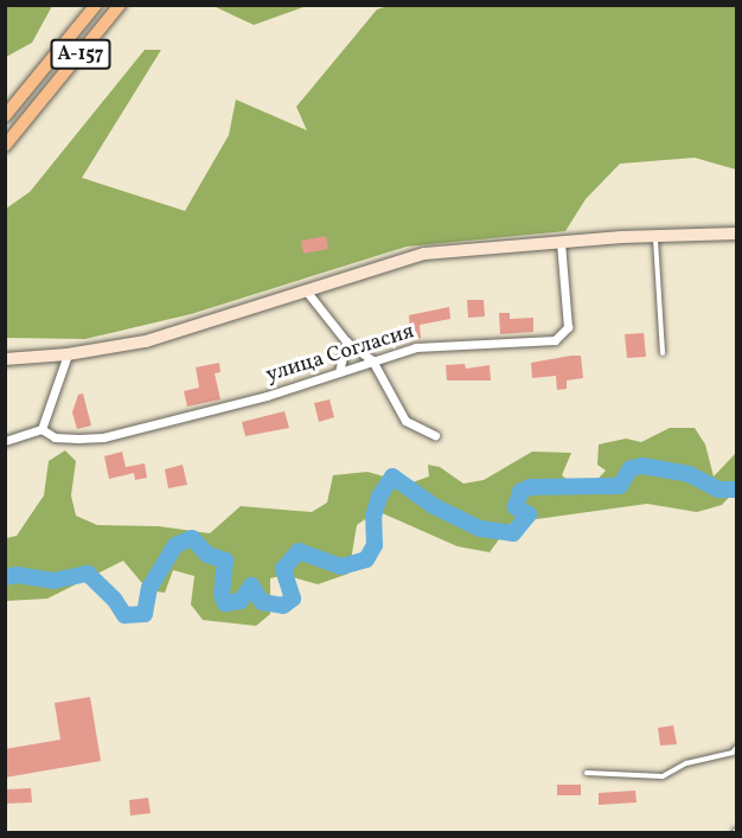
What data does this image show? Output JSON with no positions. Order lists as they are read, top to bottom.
{
  "streets": {
    "main road": ["А-157"],
    "street": ["улица Согласия"]
  }
}
